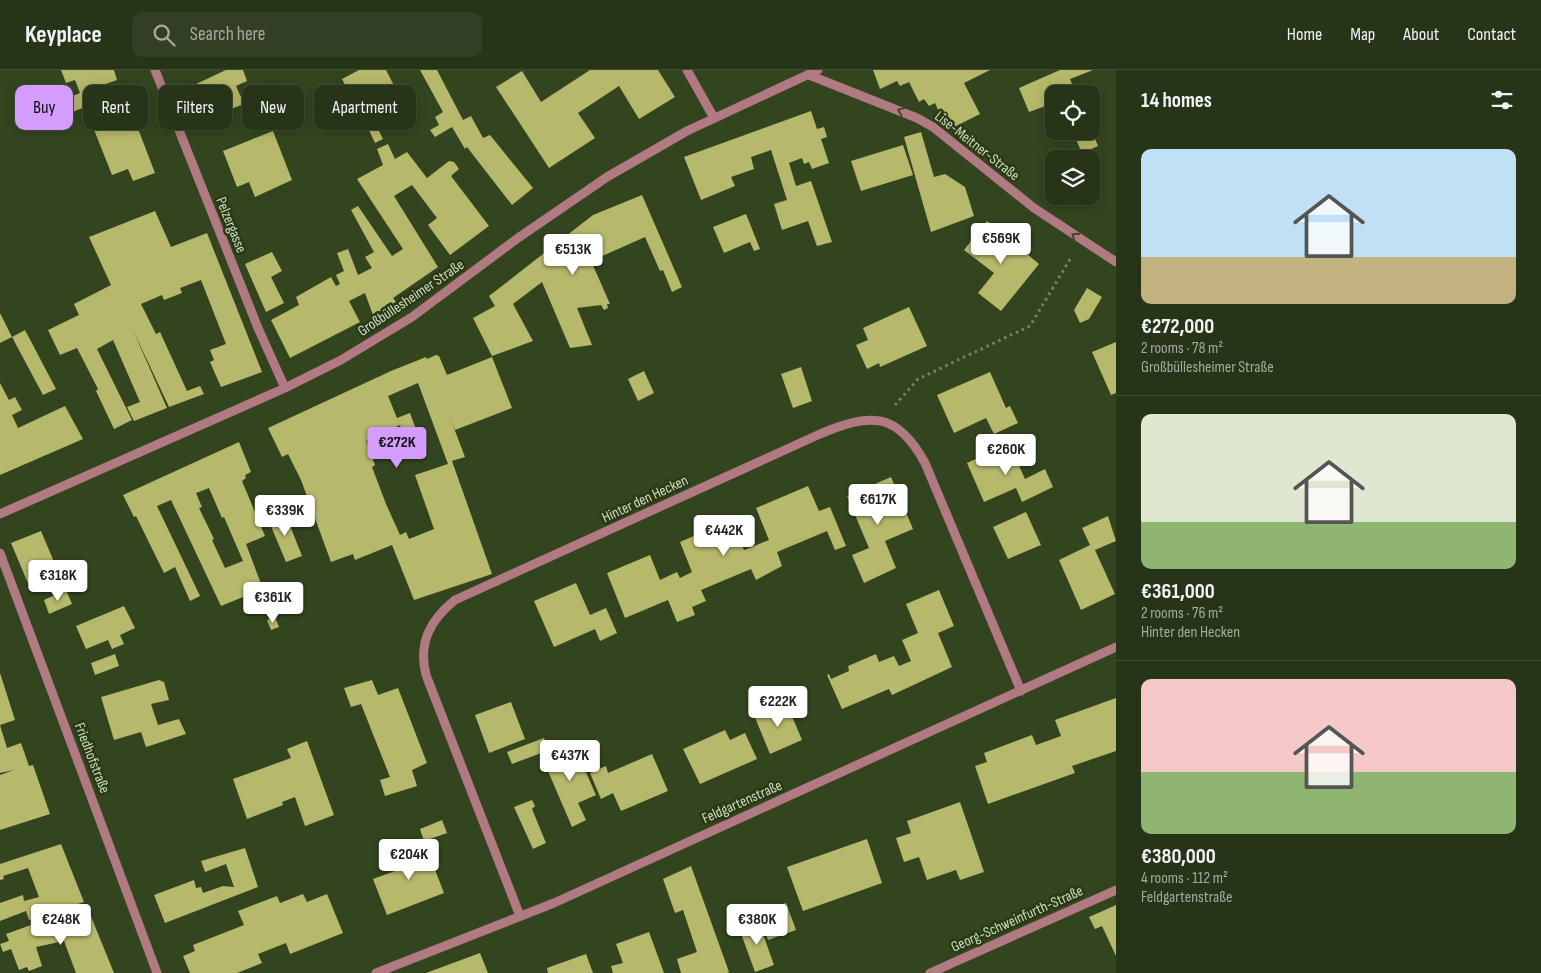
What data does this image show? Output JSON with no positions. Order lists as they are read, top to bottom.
{
  "streets": {
    "street": [
      "Lise-Meitner-Straße",
      "Pelzergasse",
      "Großbüllesheimer Straße",
      "Hinter den Hecken",
      "Friedhofstraße",
      "Feldgartenstraße",
      "Georg-Schweinfurth-Straße"
    ]
  },
  "crossings": [
    ["Lise-Meitner-Straße", "Großbüllesheimer Straße"],
    ["Pelzergasse", "Großbüllesheimer Straße"],
    ["Hinter den Hecken", "Feldgartenstraße"]
  ],
  "one_way": ["Lise-Meitner-Straße"],
  "page": {
    "header": "Keyplace",
    "search": "Search here",
    "nav": [
      "Home",
      "Map",
      "About",
      "Contact"
    ],
    "heading": "14 homes",
    "chip": [
      "Buy",
      "Rent",
      "Filters",
      "New",
      "Apartment"
    ],
    "list": [
      {
        "name": "€272,000",
        "note": "2 rooms · 78 m² · Großbüllesheimer Straße"
      },
      {
        "name": "€361,000",
        "note": "2 rooms · 76 m² · Hinter den Hecken"
      },
      {
        "name": "€380,000",
        "note": "4 rooms · 112 m² · Feldgartenstraße"
      }
    ],
    "price": [
      "€569K",
      "€513K",
      "€272K",
      "€260K",
      "€617K",
      "€339K",
      "€442K",
      "€318K",
      "€361K",
      "€222K",
      "€437K",
      "€204K",
      "€248K",
      "€380K"
    ]
  }
}
